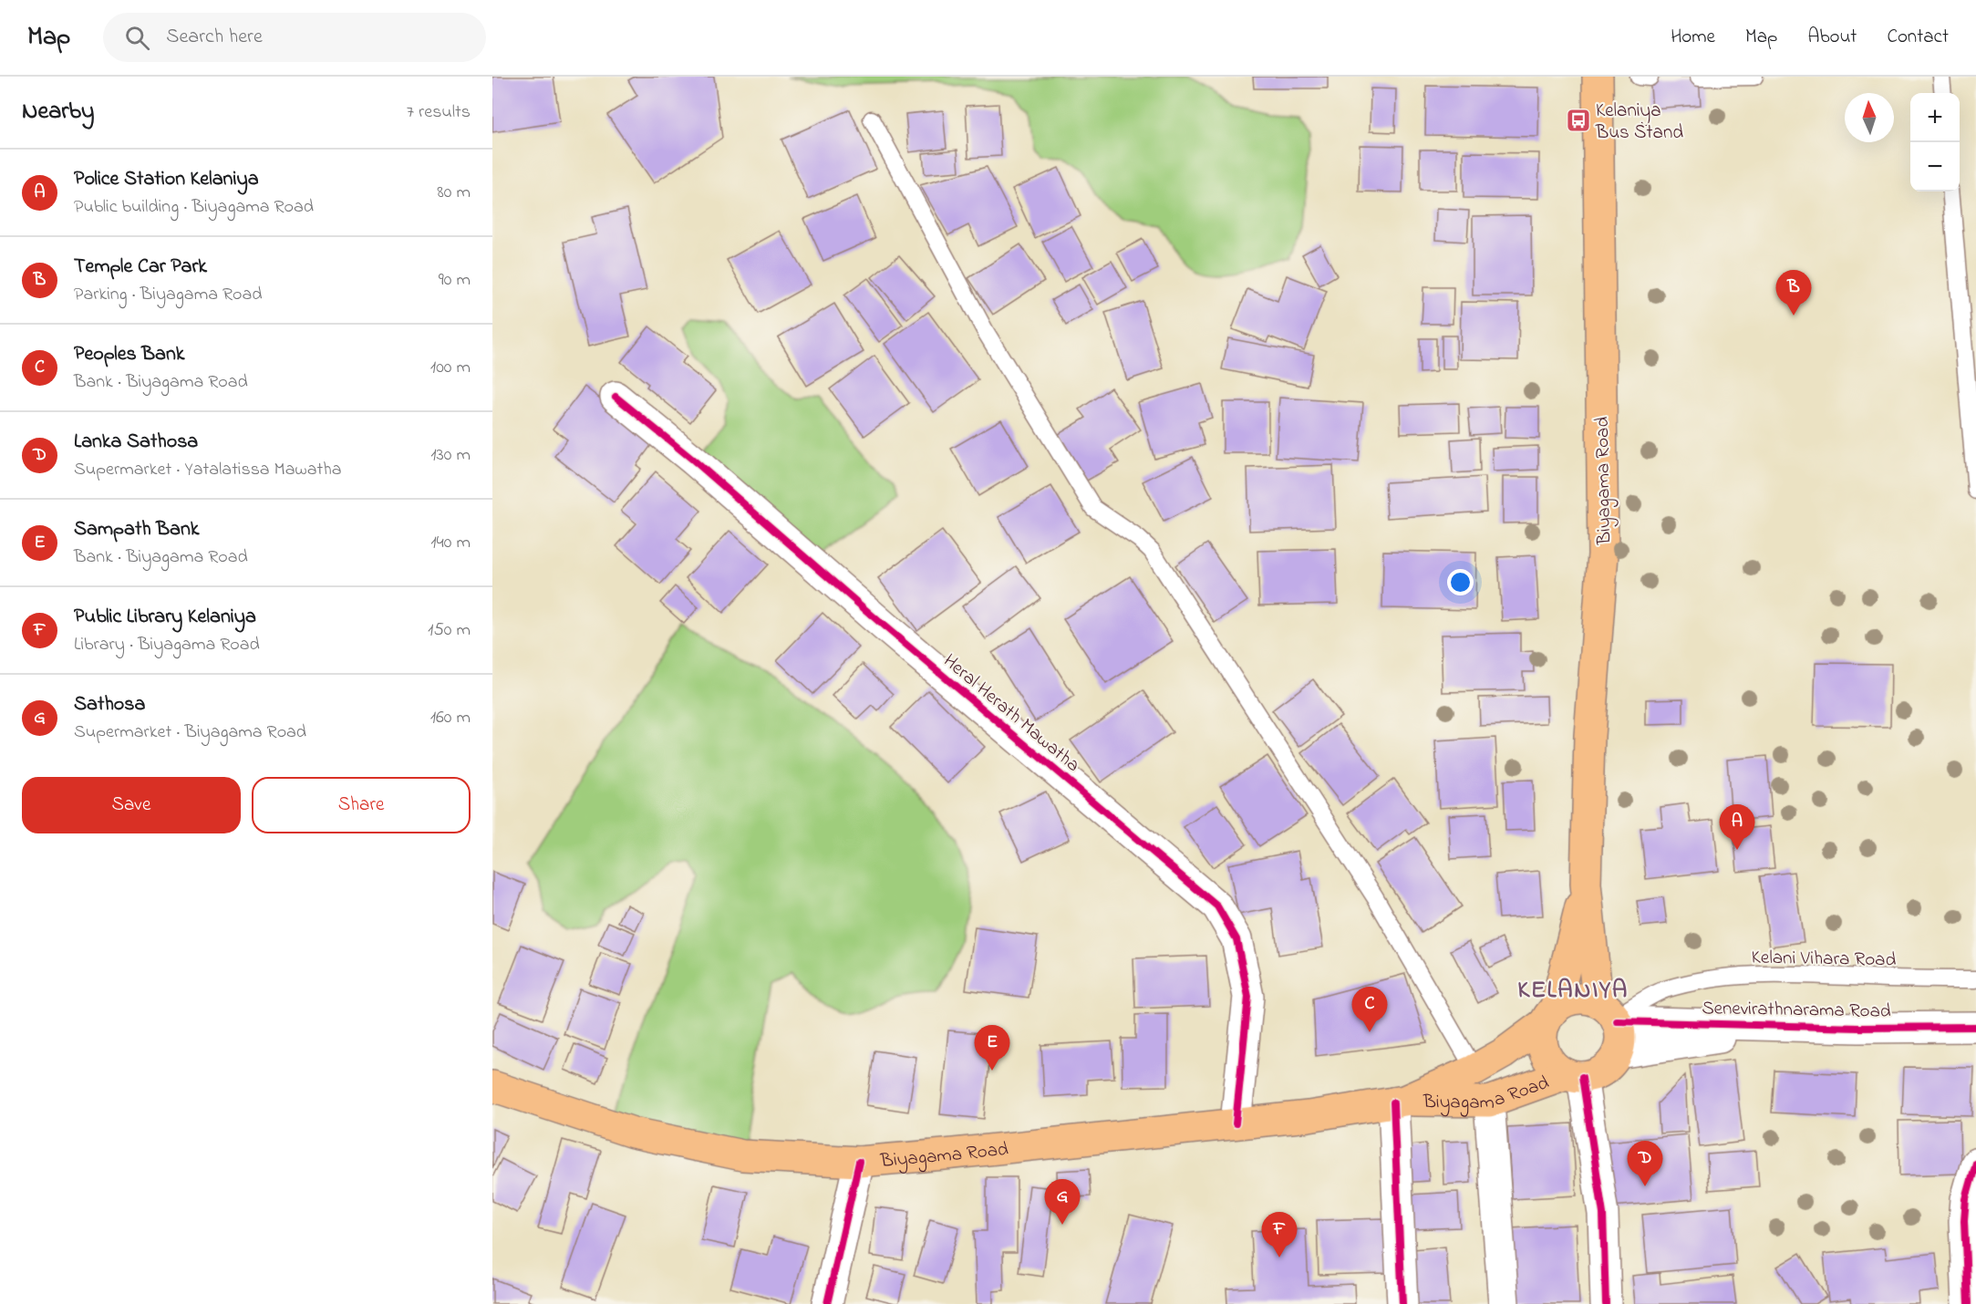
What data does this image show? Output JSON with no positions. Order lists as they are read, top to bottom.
{
  "streets": {
    "main road": ["Biyagama Road"],
    "street": ["Heral Herath Mawatha", "Senevirathnarama Road"],
    "lane": ["Kelani Vihara Road"]
  },
  "crossings": [
    ["Biyagama Road", "Heral Herath Mawatha"],
    ["Biyagama Road", "Kelani Vihara Road"],
    ["Biyagama Road", "Senevirathnarama Road"],
    ["Kelani Vihara Road", "Senevirathnarama Road"]
  ],
  "districts": ["KELANIYA"],
  "places": {
    "bus stop": ["Kelaniya Bus Stand"]
  },
  "north": "top",
  "page": {
    "header": "Map",
    "search": "Search here",
    "nav": [
      "Home",
      "Map",
      "About",
      "Contact"
    ],
    "heading": ["Nearby", "7 results"],
    "map_buttons": ["+", "−"],
    "list": [
      {
        "mark": "A",
        "name": "Police Station Kelaniya",
        "note": "Public building · Biyagama Road",
        "value": "80 m"
      },
      {
        "mark": "B",
        "name": "Temple Car Park",
        "note": "Parking · Biyagama Road",
        "value": "90 m"
      },
      {
        "mark": "C",
        "name": "Peoples Bank",
        "note": "Bank · Biyagama Road",
        "value": "100 m"
      },
      {
        "mark": "D",
        "name": "Lanka Sathosa",
        "note": "Supermarket · Yatalatissa Mawatha",
        "value": "130 m"
      },
      {
        "mark": "E",
        "name": "Sampath Bank",
        "note": "Bank · Biyagama Road",
        "value": "140 m"
      },
      {
        "mark": "F",
        "name": "Public Library Kelaniya",
        "note": "Library · Biyagama Road",
        "value": "150 m"
      },
      {
        "mark": "G",
        "name": "Sathosa",
        "note": "Supermarket · Biyagama Road",
        "value": "160 m"
      }
    ],
    "pins": [
      "B",
      "A",
      "C",
      "E",
      "D",
      "G",
      "F"
    ],
    "buttons": ["Save", "Share"]
  }
}
